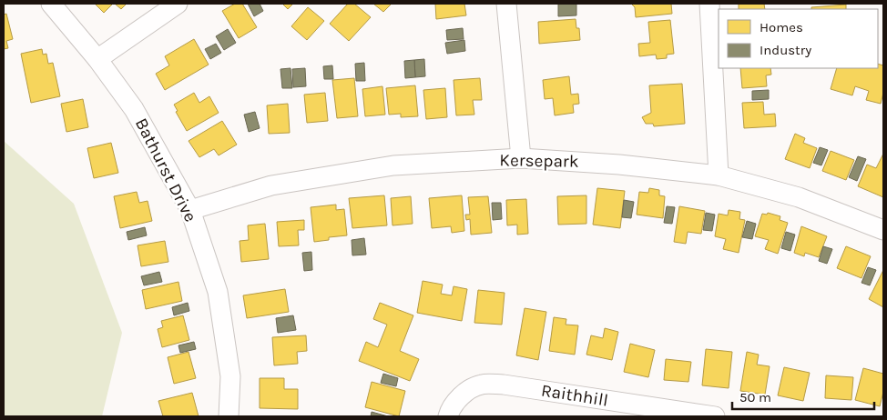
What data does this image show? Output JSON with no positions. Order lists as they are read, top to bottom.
{
  "streets": {
    "street": ["Kersepark", "Bathurst Drive", "Raithhill"]
  },
  "crossings": [
    ["Kersepark", "Bathurst Drive"]
  ],
  "legend": ["Homes", "Industry"],
  "scale_bar": "50 m"
}
